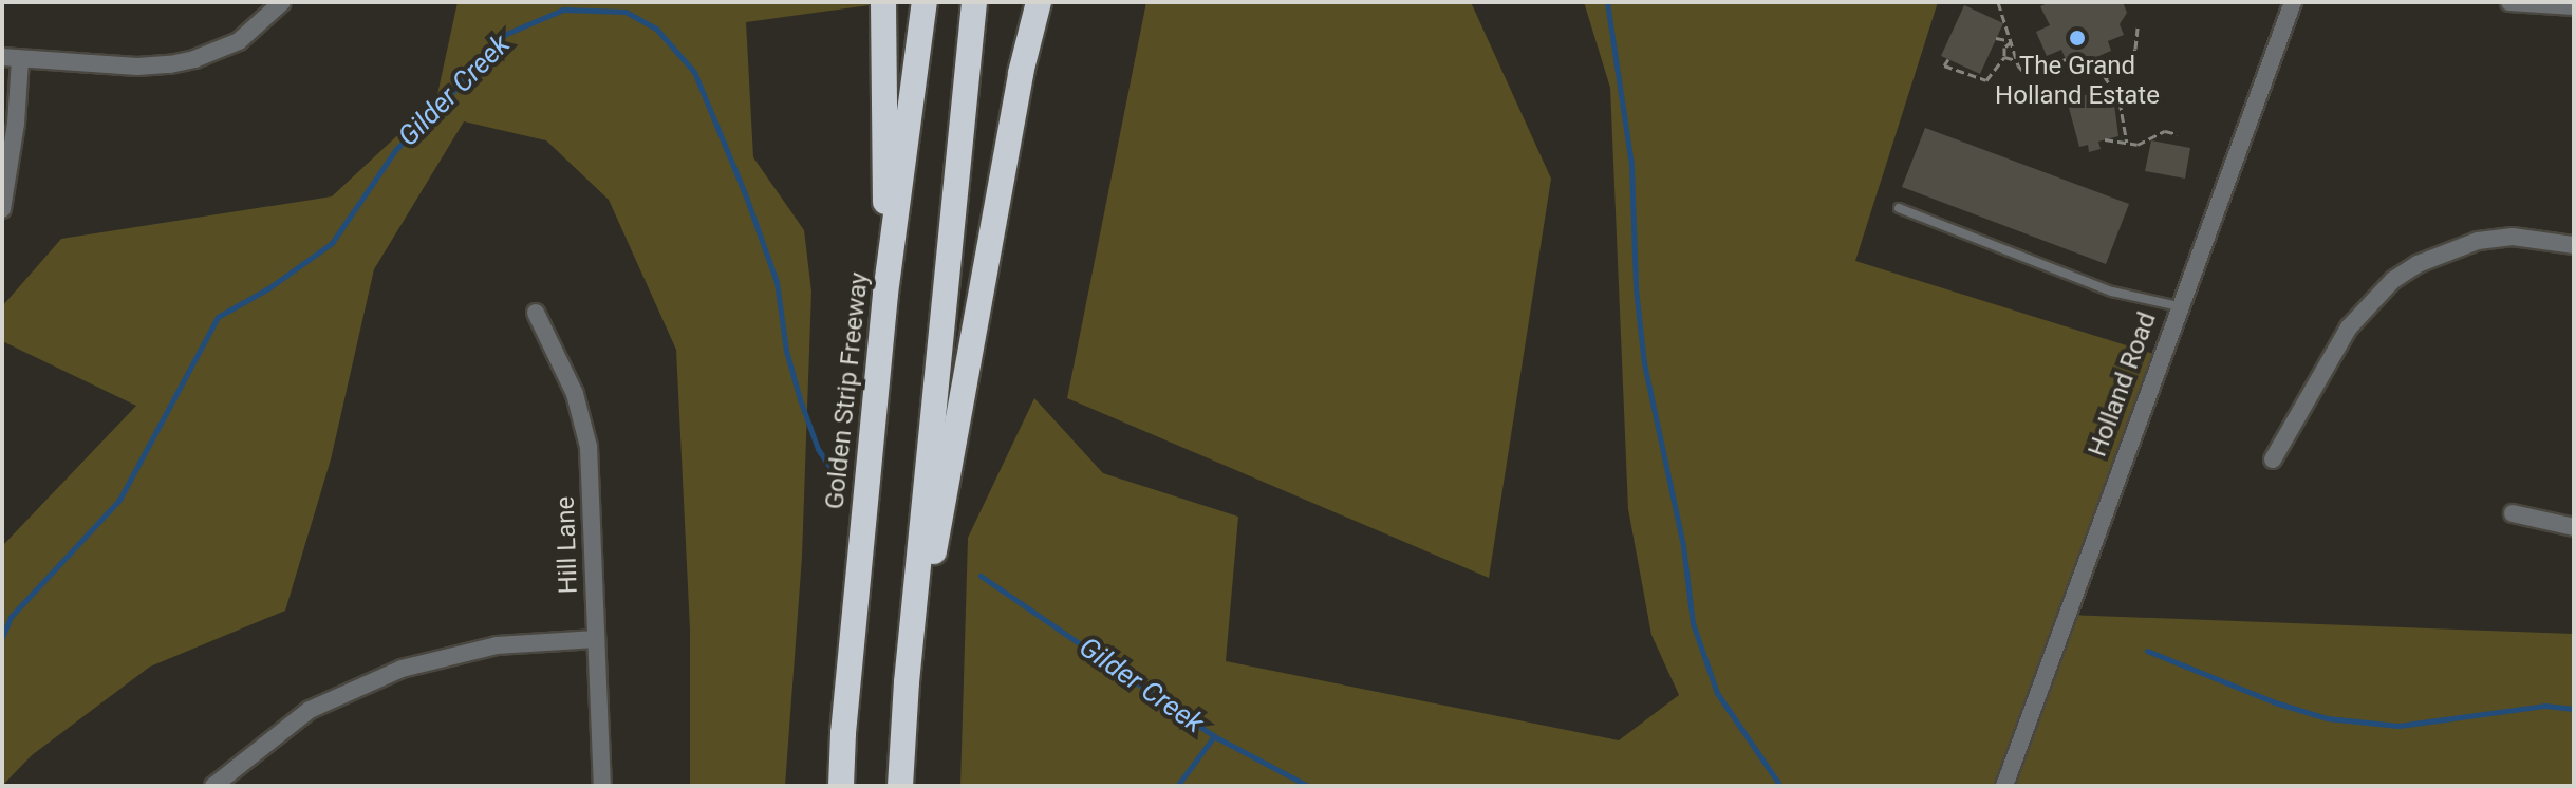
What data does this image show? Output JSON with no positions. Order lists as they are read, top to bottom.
{
  "streets": {
    "highway": ["Golden Strip Freeway"],
    "street": ["Holland Road", "Hill Lane"]
  },
  "water": ["Gilder Creek"],
  "places": ["The Grand Holland Estate"]
}
